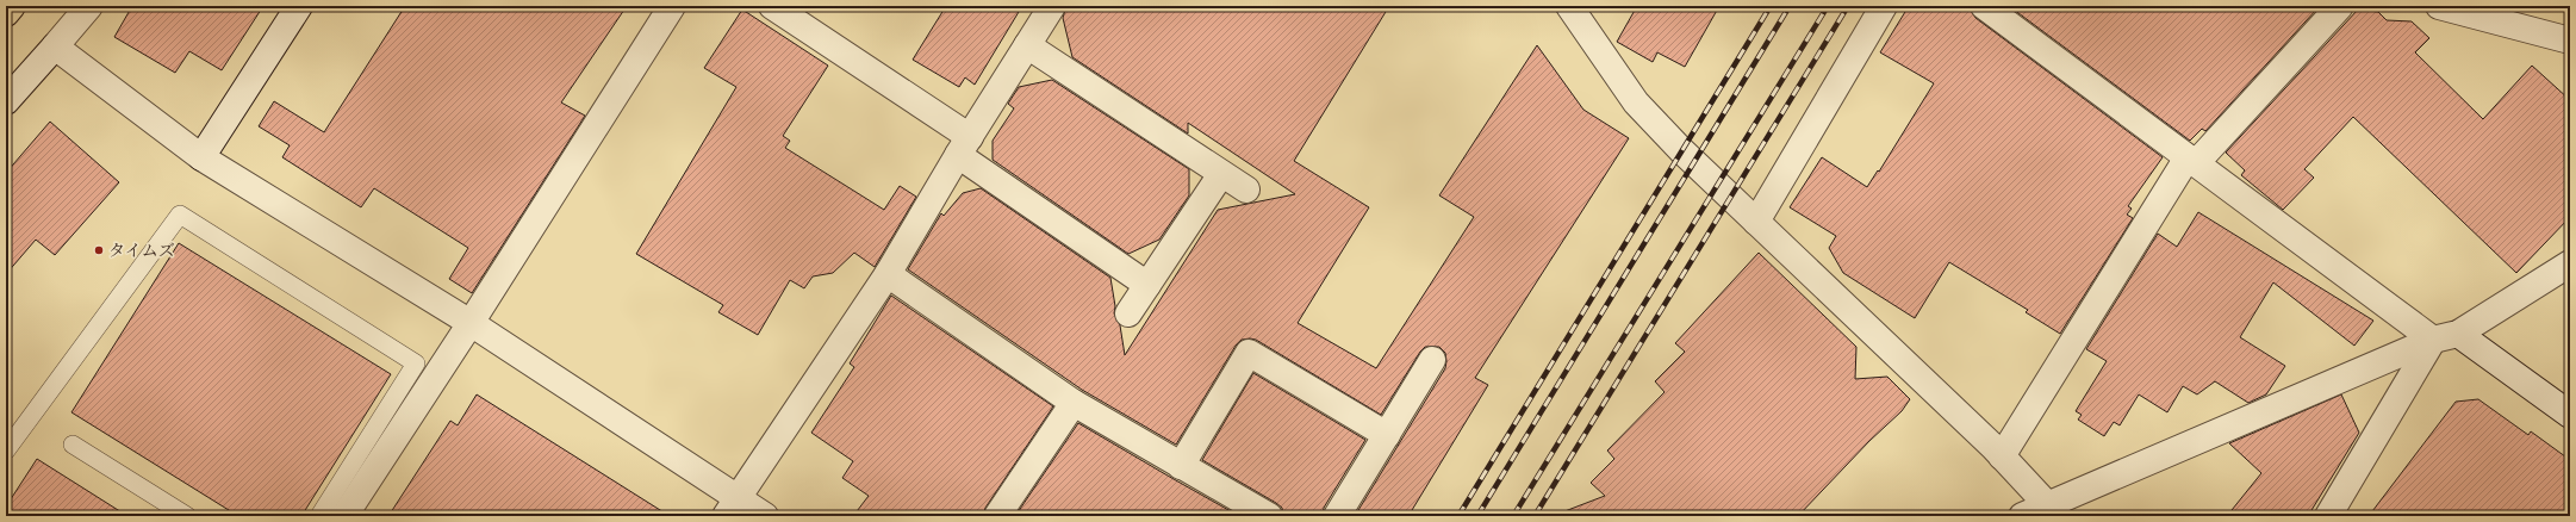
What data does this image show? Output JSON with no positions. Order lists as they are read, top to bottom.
{
  "places": ["タイムズ"]
}
